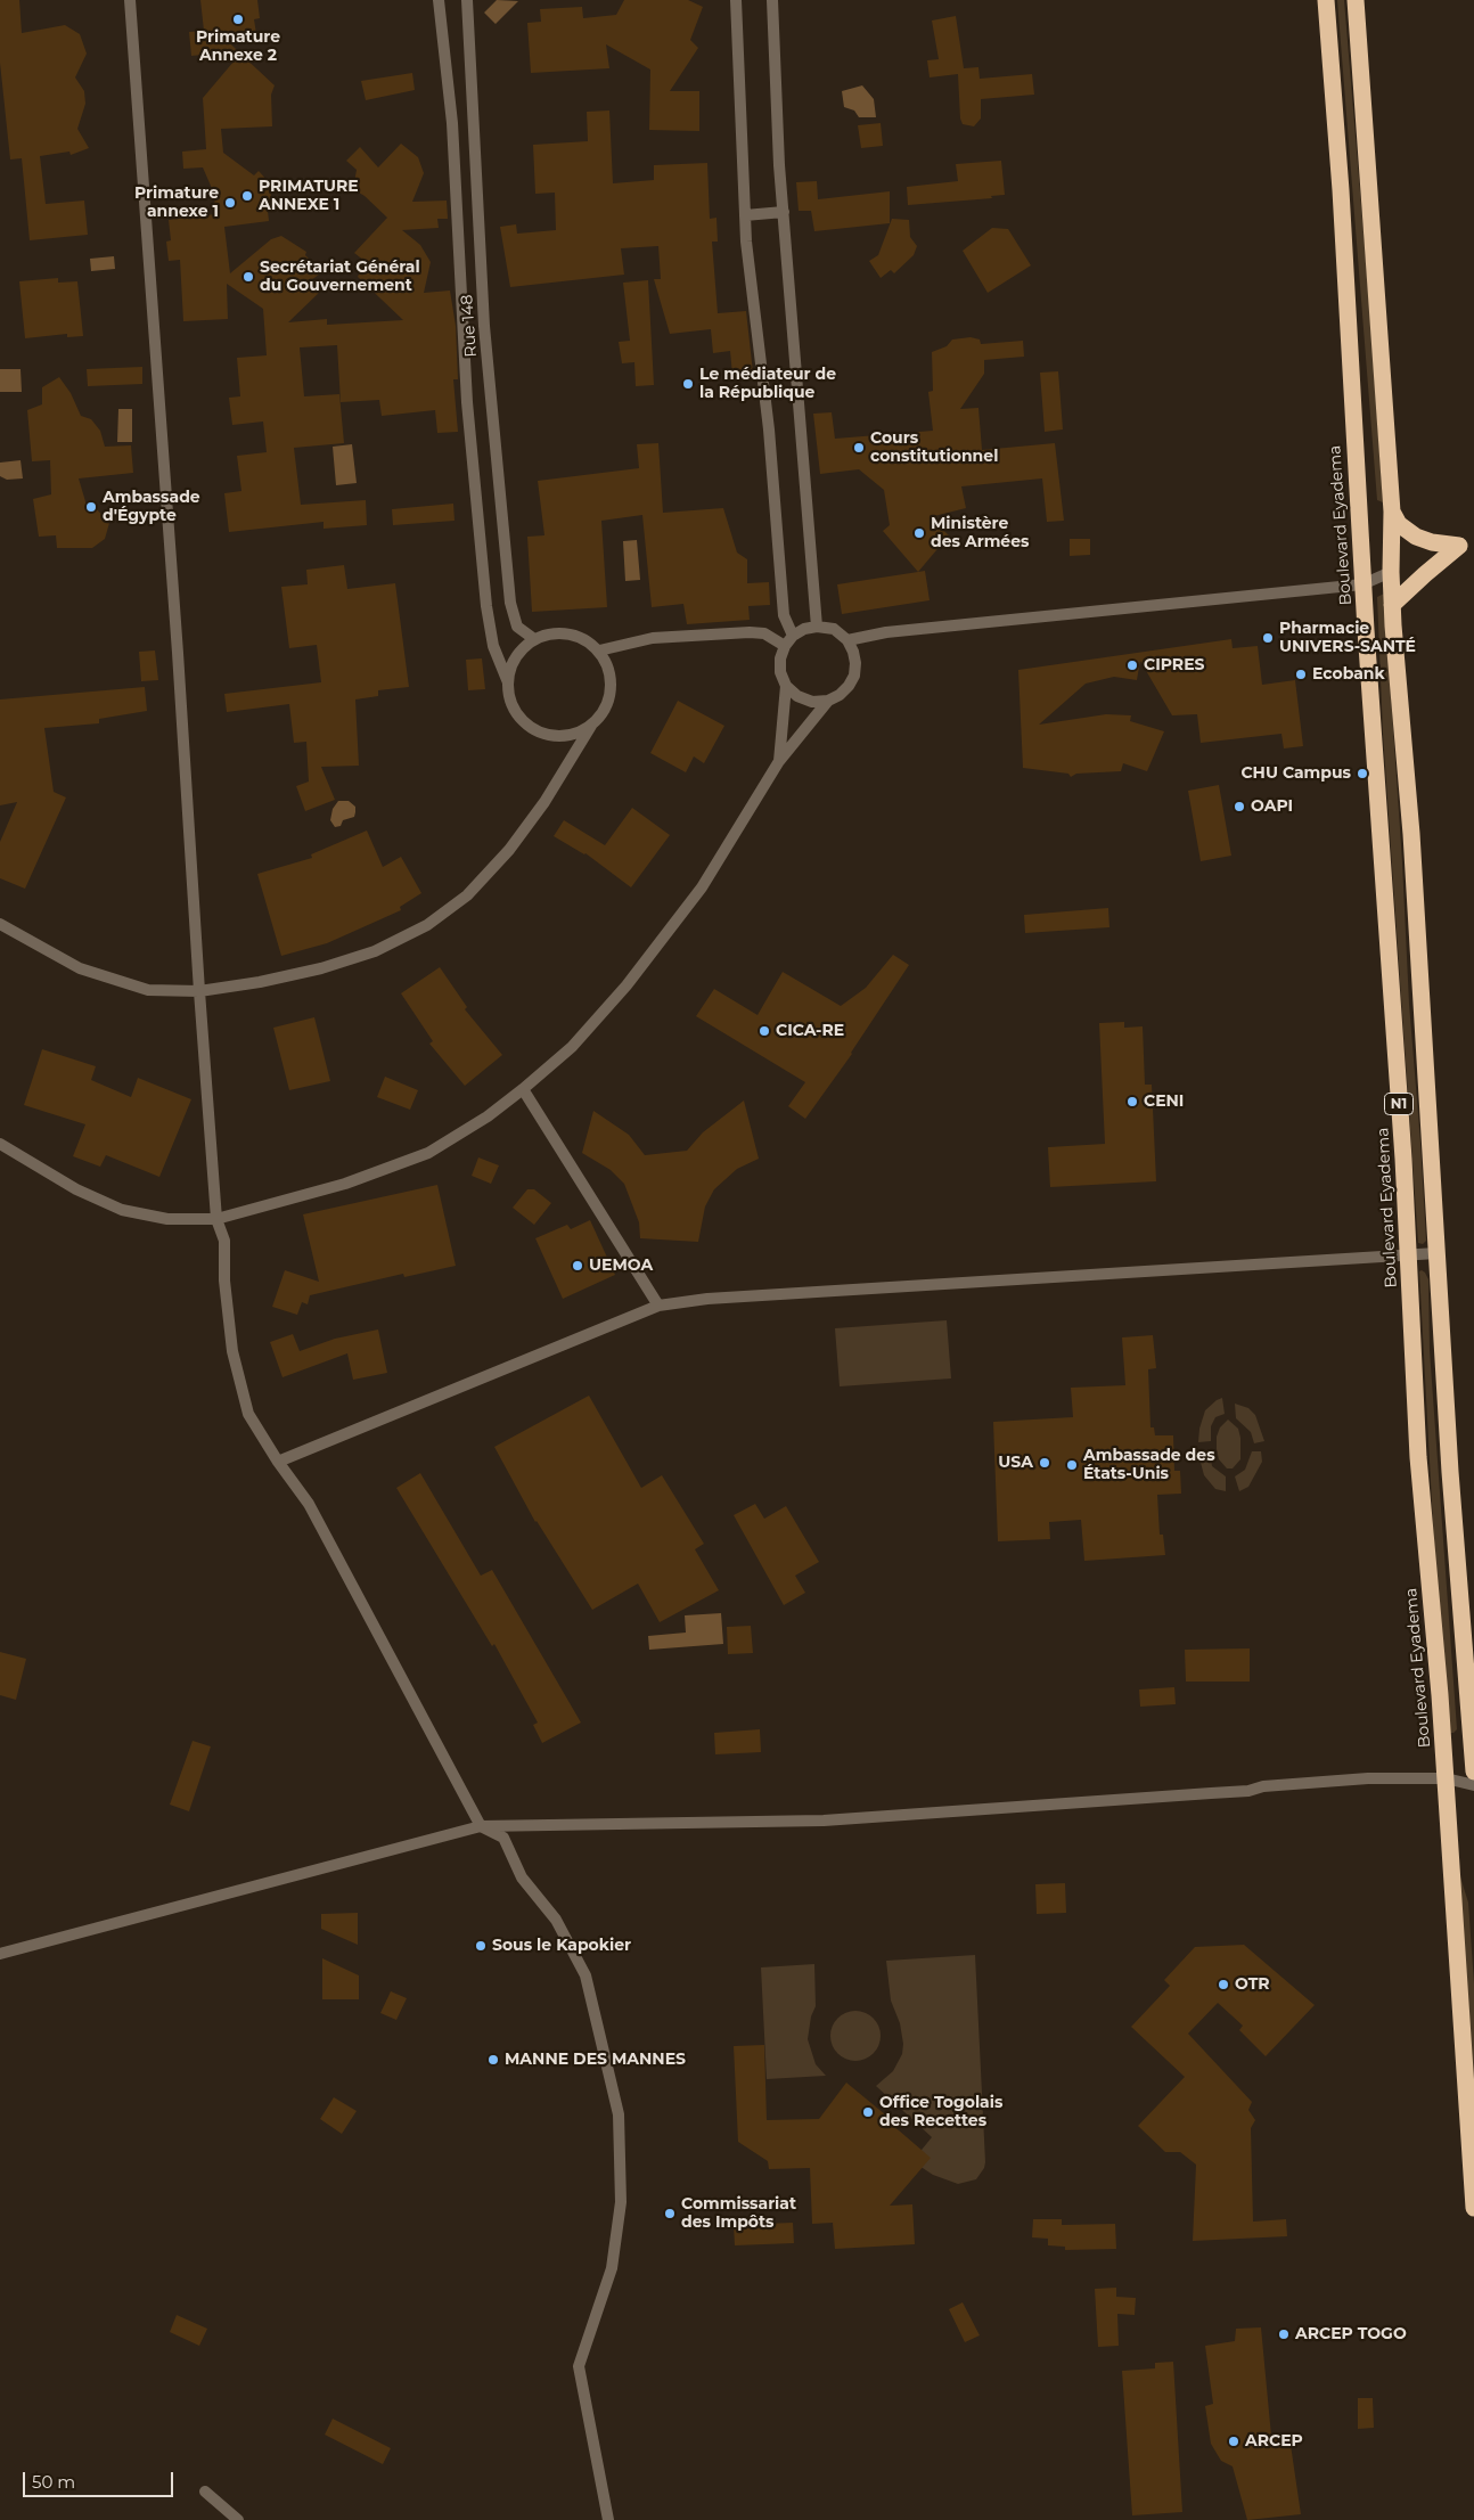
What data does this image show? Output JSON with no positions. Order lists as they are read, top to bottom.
{
  "streets": {
    "highway": ["Boulevard Eyadema", "N1"],
    "street": ["Rue 148"]
  },
  "places": [
    "Primature Annexe 2",
    "PRIMATURE ANNEXE 1",
    "Primature annexe 1",
    "Secrétariat Général du Gouvernement",
    "Le médiateur de la République",
    "Cours constitutionnel",
    "Ambassade d'Égypte",
    "Ministère des Armées",
    "Pharmacie UNIVERS-SANTÉ",
    "CIPRES",
    "Ecobank",
    "CHU Campus",
    "OAPI",
    "CICA-RE",
    "CENI",
    "UEMOA",
    "USA",
    "Ambassade des États-Unis",
    "Sous le Kapokier",
    "OTR",
    "MANNE DES MANNES",
    "Office Togolais des Recettes",
    "Commissariat des Impôts",
    "ARCEP TOGO",
    "ARCEP"
  ],
  "scale_bar": "50 m"
}
